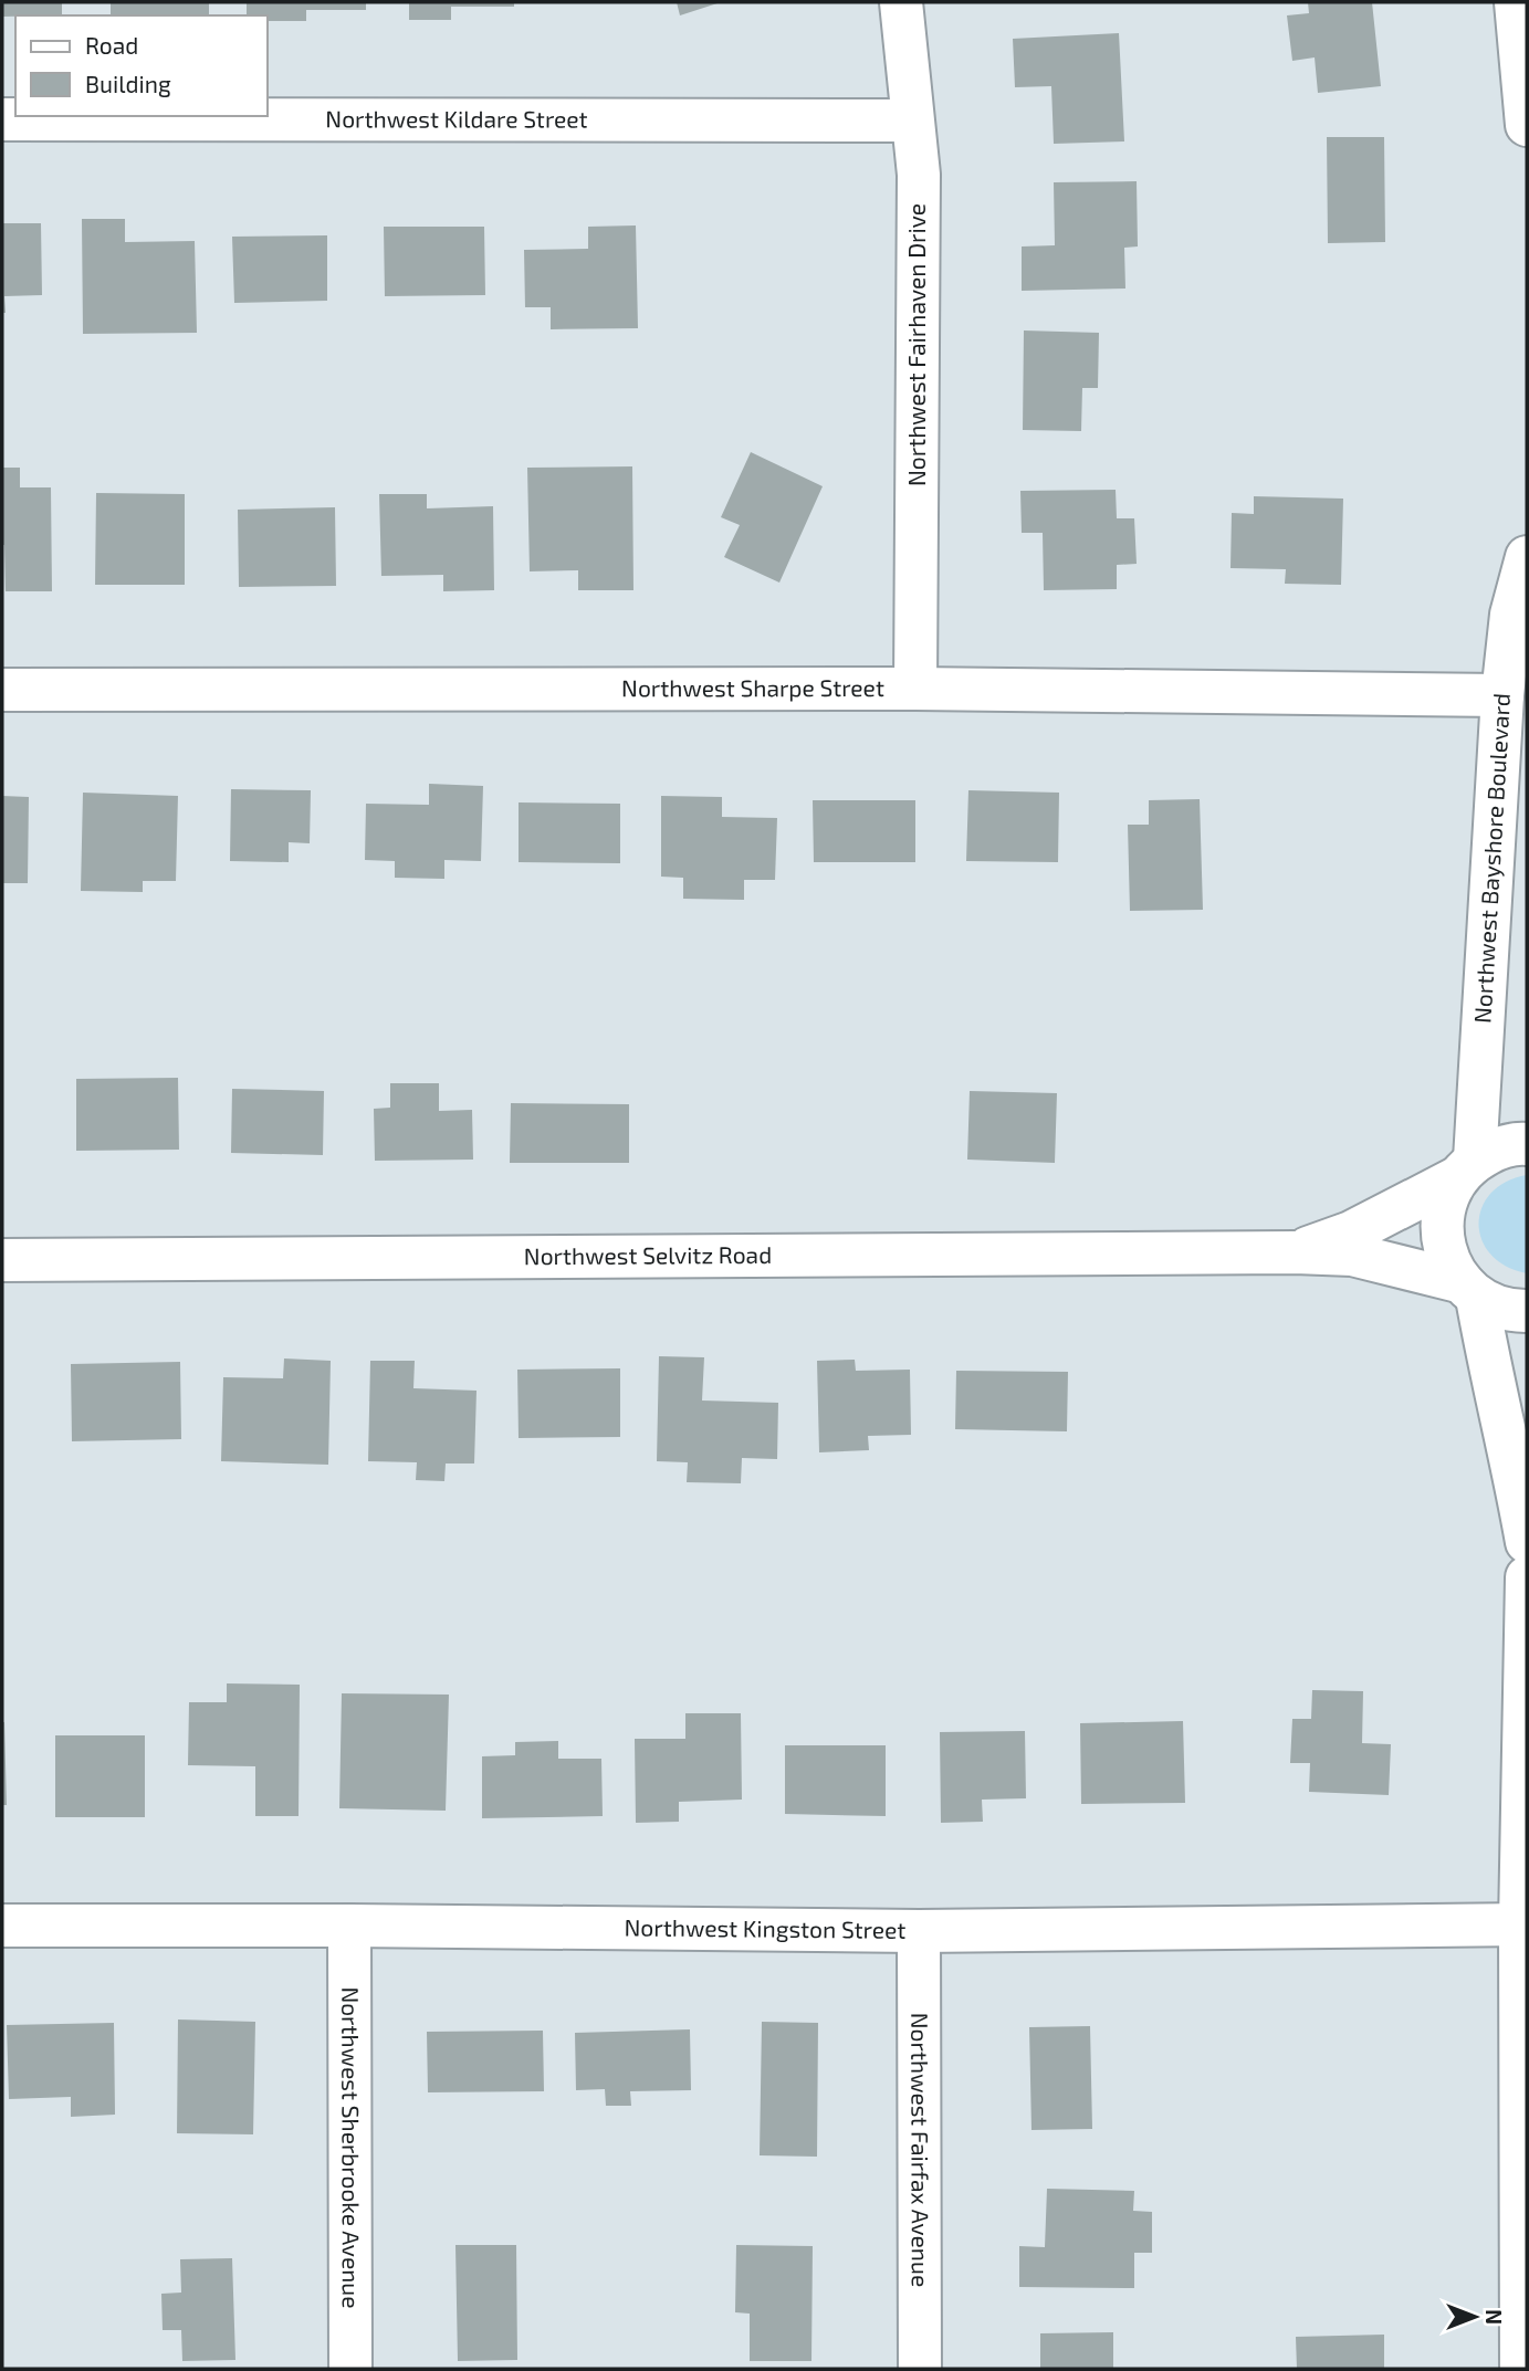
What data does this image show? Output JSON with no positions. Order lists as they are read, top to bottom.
{
  "streets": {
    "street": [
      "Northwest Kildare Street",
      "Northwest Fairhaven Drive",
      "Northwest Sharpe Street",
      "Northwest Bayshore Boulevard",
      "Northwest Selvitz Road",
      "Northwest Kingston Street",
      "Northwest Sherbrooke Avenue",
      "Northwest Fairfax Avenue"
    ]
  },
  "crossings": [
    ["Northwest Kildare Street", "Northwest Fairhaven Drive"],
    ["Northwest Fairhaven Drive", "Northwest Sharpe Street"],
    ["Northwest Sharpe Street", "Northwest Bayshore Boulevard"],
    ["Northwest Bayshore Boulevard", "Northwest Selvitz Road"],
    ["Northwest Kingston Street", "Northwest Sherbrooke Avenue"],
    ["Northwest Kingston Street", "Northwest Fairfax Avenue"]
  ],
  "legend": ["Road", "Building"],
  "north": "right"
}
